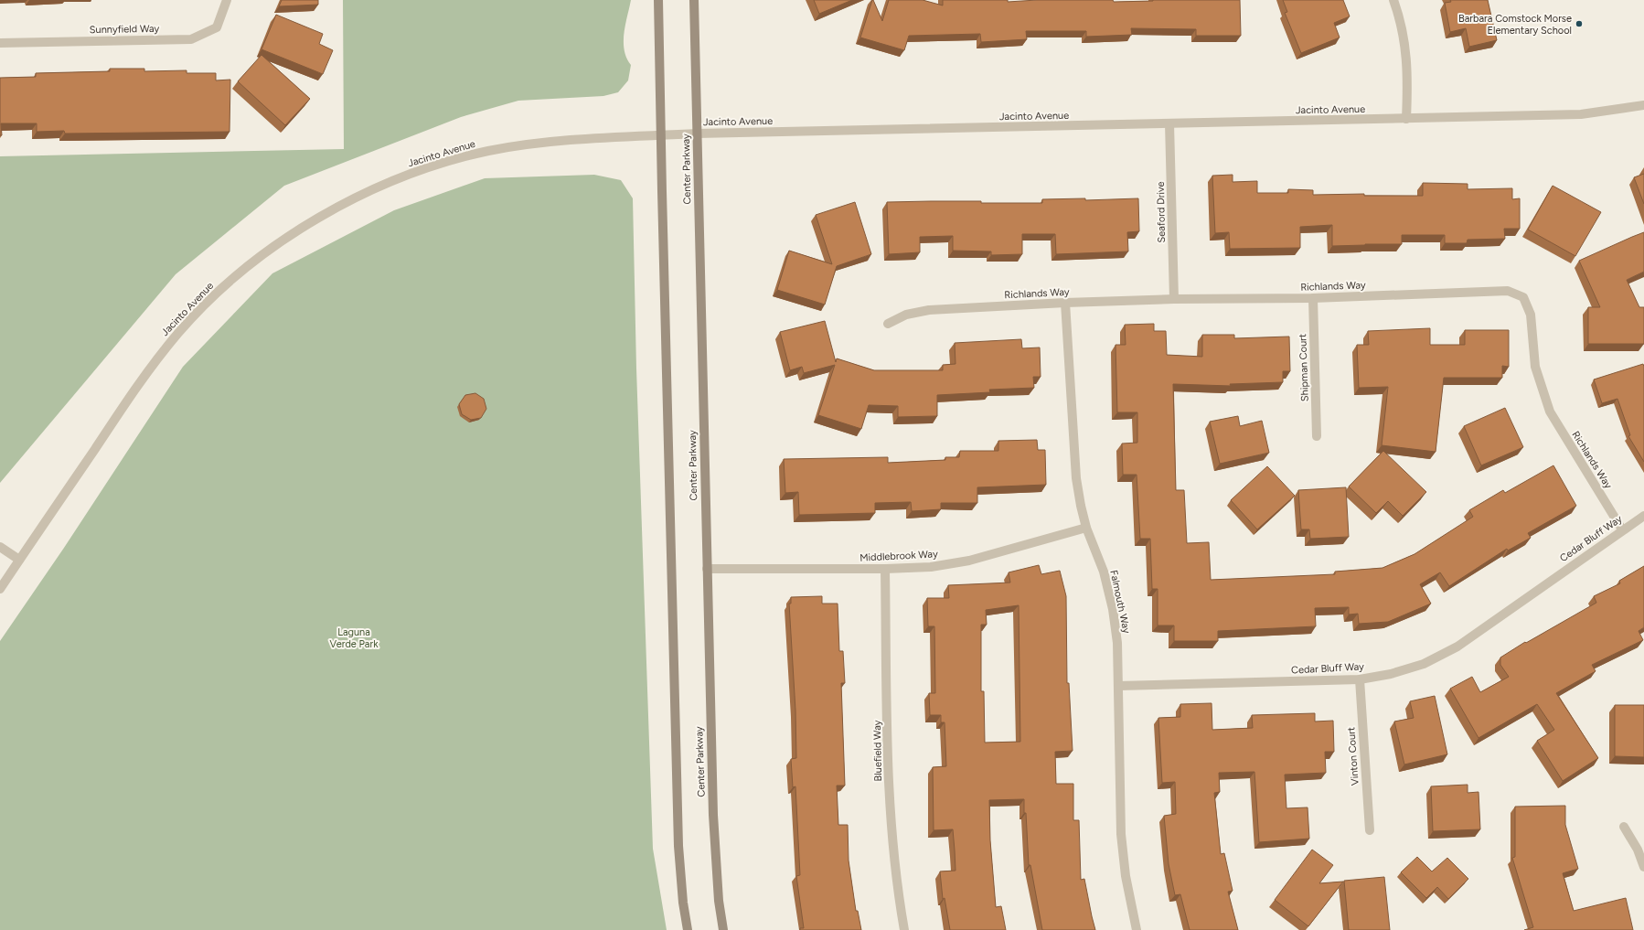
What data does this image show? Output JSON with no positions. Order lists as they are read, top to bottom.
{
  "streets": {
    "main road": ["Center Parkway"],
    "street": [
      "Sunnyfield Way",
      "Jacinto Avenue",
      "Seaford Drive",
      "Richlands Way",
      "Shipman Court",
      "Cedar Bluff Way",
      "Middlebrook Way",
      "Falmouth Way",
      "Bluefield Way",
      "Vinton Court"
    ]
  },
  "crossings": [
    ["Jacinto Avenue", "Center Parkway"],
    ["Jacinto Avenue", "Seaford Drive"],
    ["Center Parkway", "Middlebrook Way"],
    ["Seaford Drive", "Richlands Way"],
    ["Richlands Way", "Shipman Court"],
    ["Richlands Way", "Cedar Bluff Way"],
    ["Richlands Way", "Falmouth Way"],
    ["Cedar Bluff Way", "Falmouth Way"],
    ["Cedar Bluff Way", "Vinton Court"],
    ["Middlebrook Way", "Falmouth Way"],
    ["Middlebrook Way", "Bluefield Way"]
  ],
  "parks": ["Laguna Verde Park"],
  "places": ["Barbara Comstock Morse Elementary School"]
}
